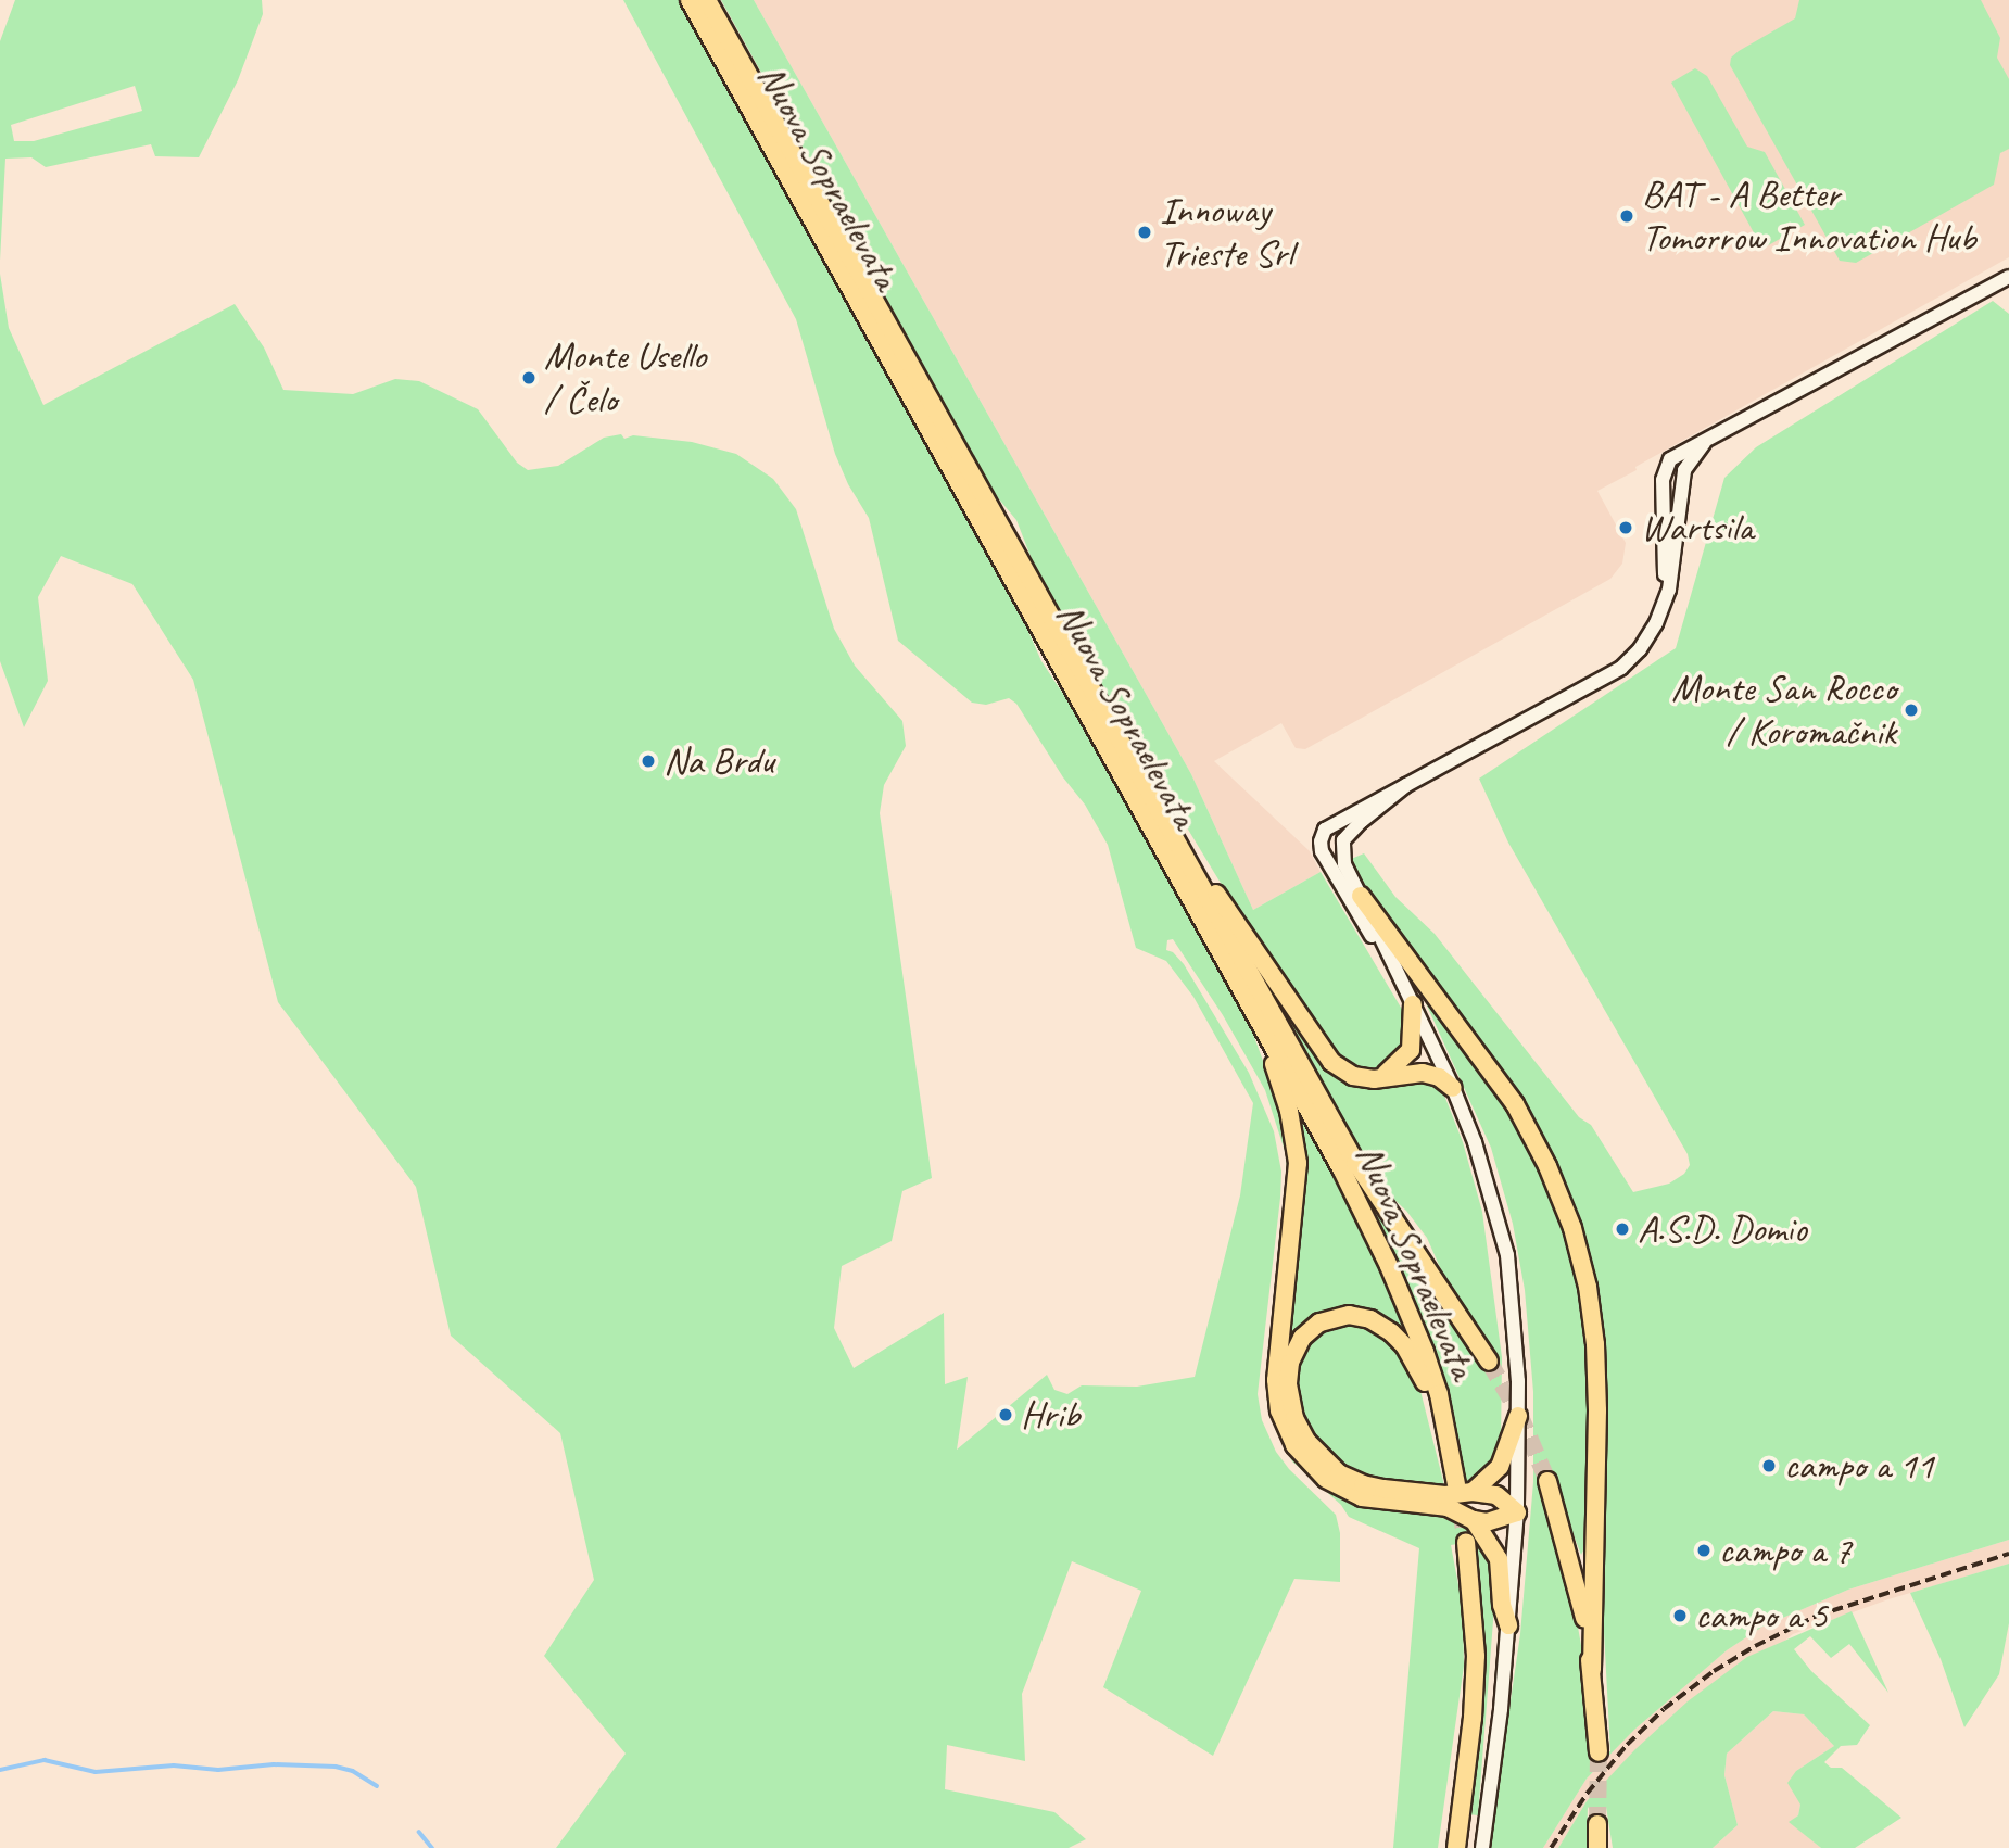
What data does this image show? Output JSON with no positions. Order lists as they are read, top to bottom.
{
  "streets": {
    "highway": ["Nuova Sopraelevata"]
  },
  "places": [
    "BAT - A Better Tomorrow Innovation Hub",
    "Innoway Trieste Srl",
    "Monte Usello / Čelo",
    "Wartsila",
    "Monte San Rocco / Koromačnik",
    "Na Brdu",
    "A.S.D. Domio",
    "Hrib",
    "campo a 11",
    "campo a 7",
    "campo a 5"
  ]
}
